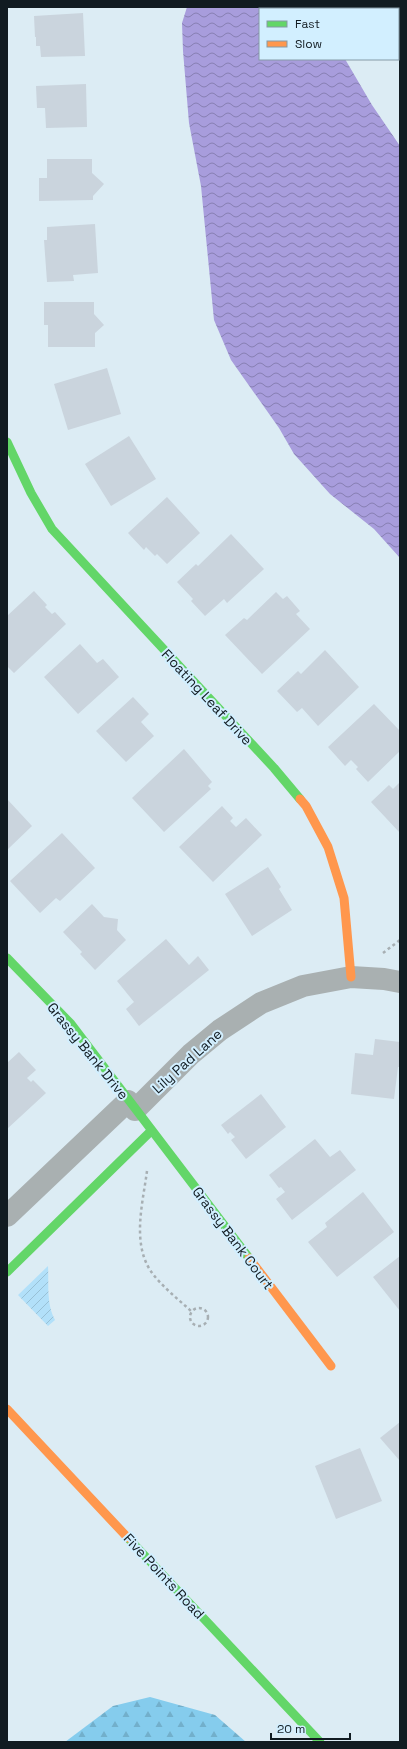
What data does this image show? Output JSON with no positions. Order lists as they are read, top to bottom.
{
  "streets": {
    "street": [
      "Floating Leaf Drive",
      "Grassy Bank Drive",
      "Lily Pad Lane",
      "Grassy Bank Court",
      "Five Points Road"
    ]
  },
  "crossings": [
    ["Floating Leaf Drive", "Lily Pad Lane"],
    ["Grassy Bank Drive", "Lily Pad Lane"],
    ["Grassy Bank Drive", "Grassy Bank Court"],
    ["Lily Pad Lane", "Grassy Bank Court"]
  ],
  "legend": ["Fast", "Slow"],
  "scale_bar": "20 m"
}
